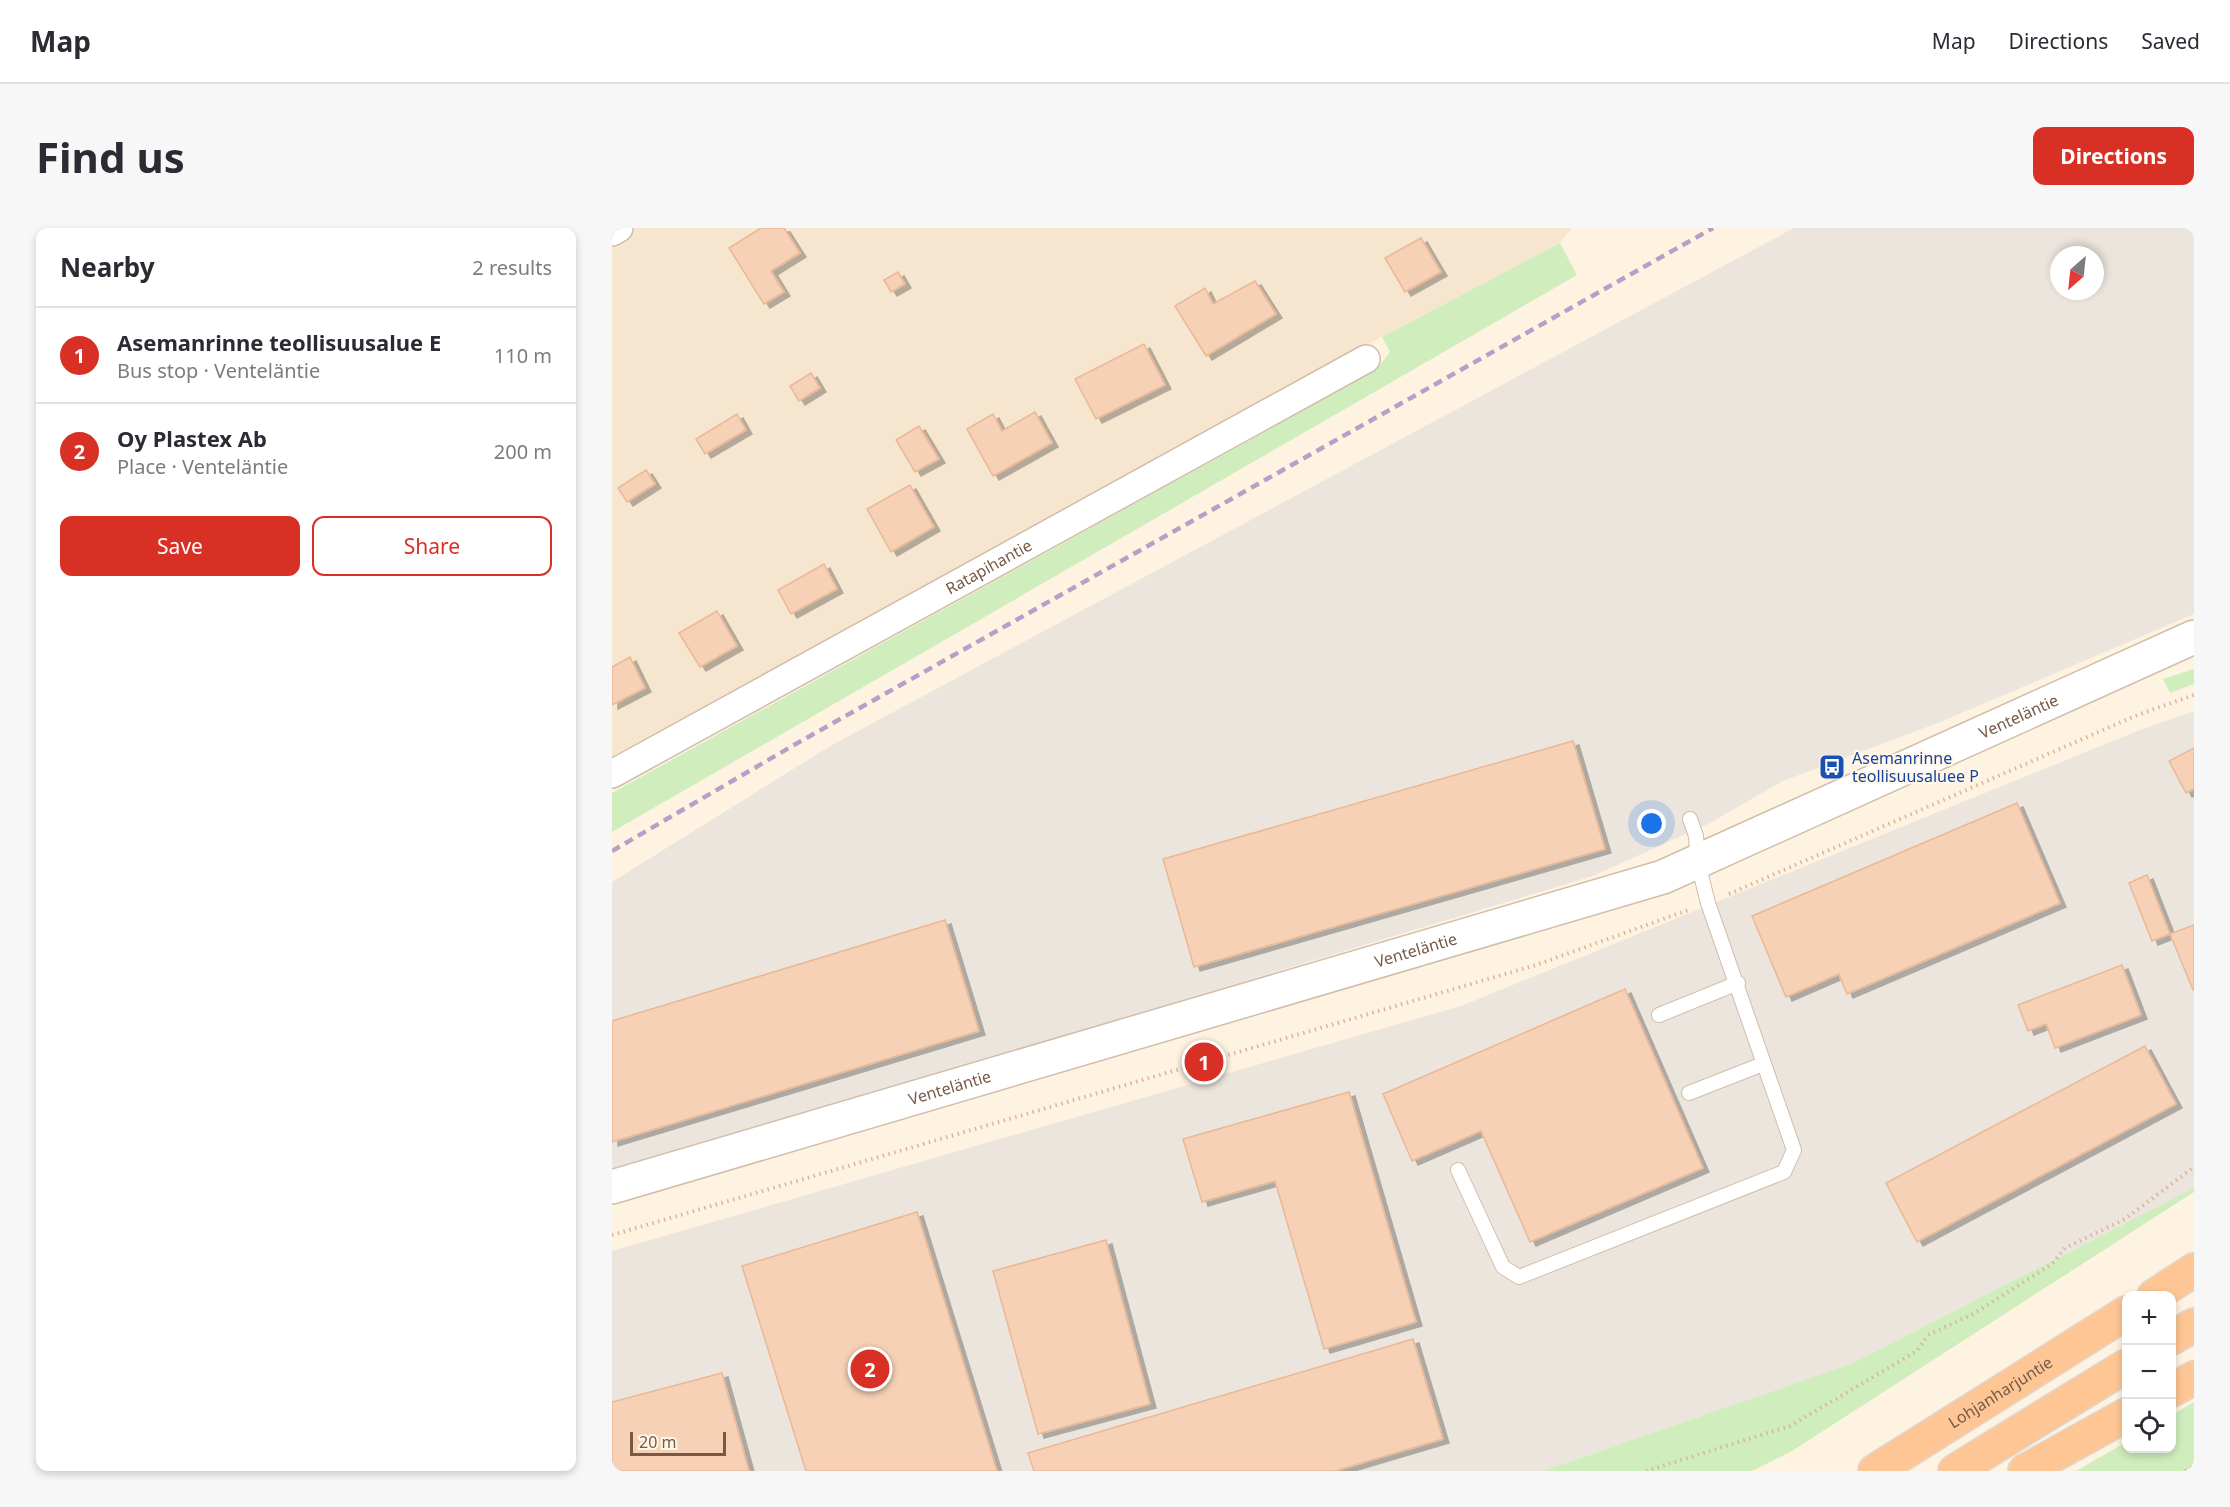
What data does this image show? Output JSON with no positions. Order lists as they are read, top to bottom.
{
  "streets": {
    "highway": ["Lohjanharjuntie"],
    "street": ["Ratapihantie", "Venteläntie"]
  },
  "places": {
    "bus stop": ["Asemanrinne teollisuusaluee P"]
  },
  "scale_bar": "20 m",
  "north": "bottom left",
  "page": {
    "header": "Map",
    "nav": ["Map", "Directions", "Saved"],
    "buttons": [
      "Directions",
      ["Save", "Share"]
    ],
    "title": "Find us",
    "heading": ["Nearby", "2 results"],
    "list": [
      {
        "mark": "1",
        "name": "Asemanrinne teollisuusalue E",
        "note": "Bus stop · Venteläntie",
        "value": "110 m"
      },
      {
        "mark": "2",
        "name": "Oy Plastex Ab",
        "note": "Place · Venteläntie",
        "value": "200 m"
      }
    ],
    "pins": ["1", "2"],
    "map_buttons": ["+", "−"],
    "scale": "20 m"
  }
}
